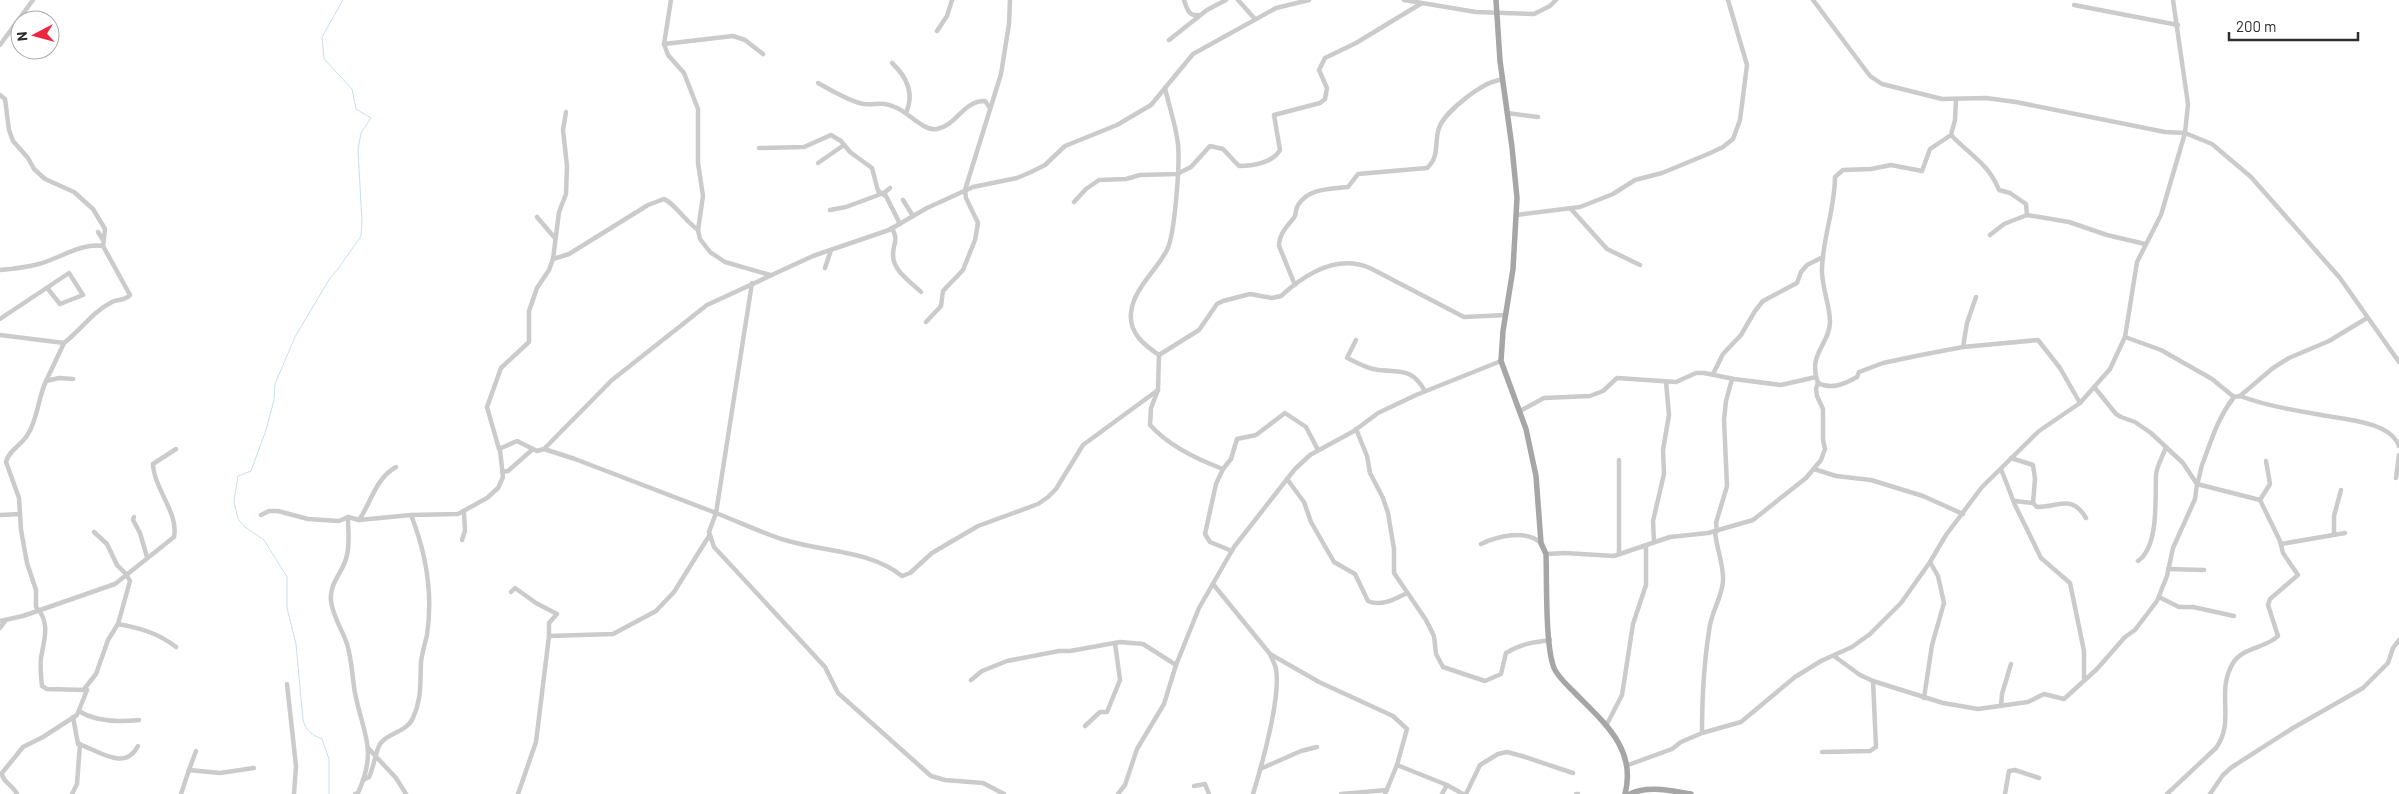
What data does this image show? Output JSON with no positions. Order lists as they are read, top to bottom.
{
  "scale_bar": "200 m",
  "north": "left"
}
